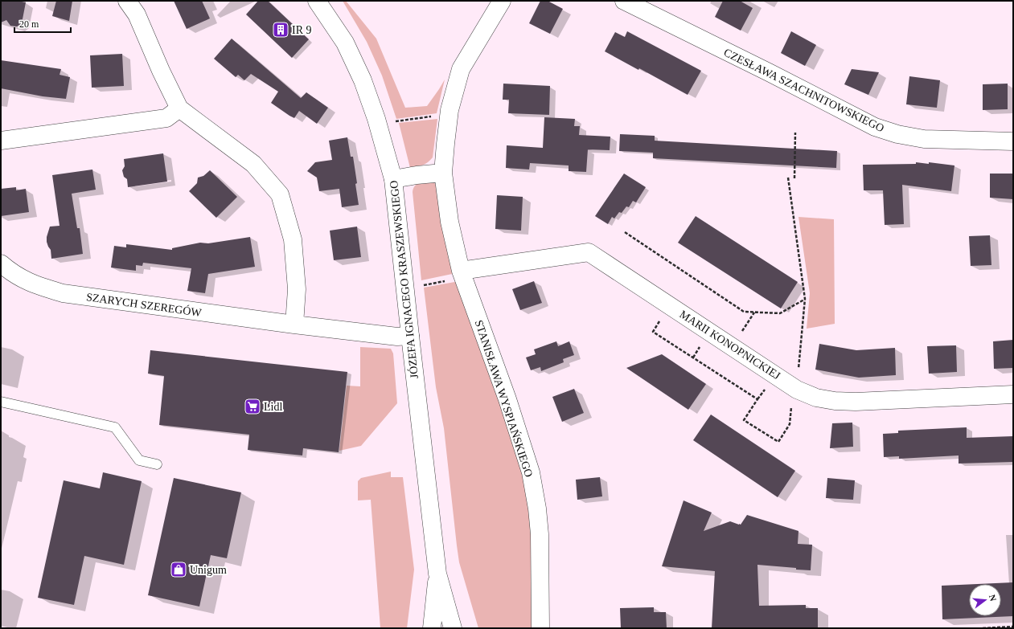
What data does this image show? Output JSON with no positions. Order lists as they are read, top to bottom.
{
  "streets": {
    "street": [
      "CZESŁAWA SZACHNITOWSKIEGO",
      "JÓZEFA IGNACEGO KRASZEWSKIEGO",
      "SZARYCH SZEREGÓW",
      "MARII KONOPNICKIEJ",
      "STANISŁAWA WYSPIAŃSKIEGO"
    ]
  },
  "crossings": [
    ["JÓZEFA IGNACEGO KRASZEWSKIEGO", "SZARYCH SZEREGÓW"],
    ["MARII KONOPNICKIEJ", "STANISŁAWA WYSPIAŃSKIEGO"]
  ],
  "places": {
    "building": ["IR 9"],
    "supermarket": ["Lidl"],
    "shop": ["Unigum"]
  },
  "scale_bar": "20 m",
  "north": "right"
}
